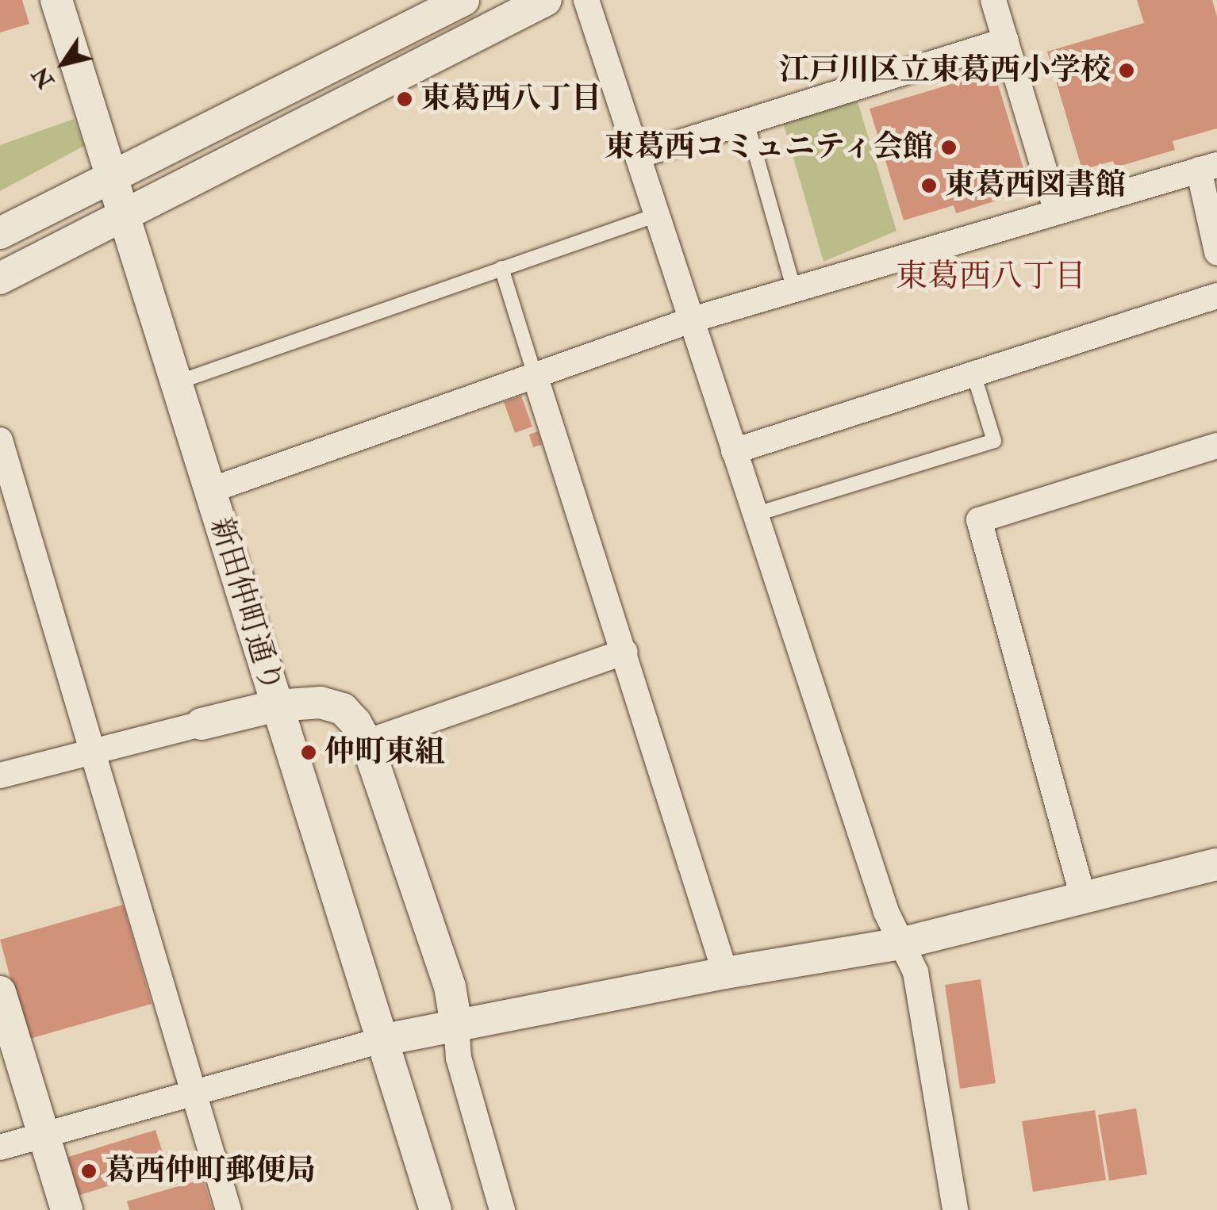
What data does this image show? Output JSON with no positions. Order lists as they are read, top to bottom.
{
  "streets": {
    "street": ["新田仲町通り"]
  },
  "districts": ["東葛西八丁目"],
  "places": [
    "江戸川区立東葛西小学校",
    "東葛西八丁目",
    "東葛西コミュニティ会館",
    "東葛西図書館",
    "仲町東組",
    "葛西仲町郵便局"
  ],
  "north": "bottom left"
}
